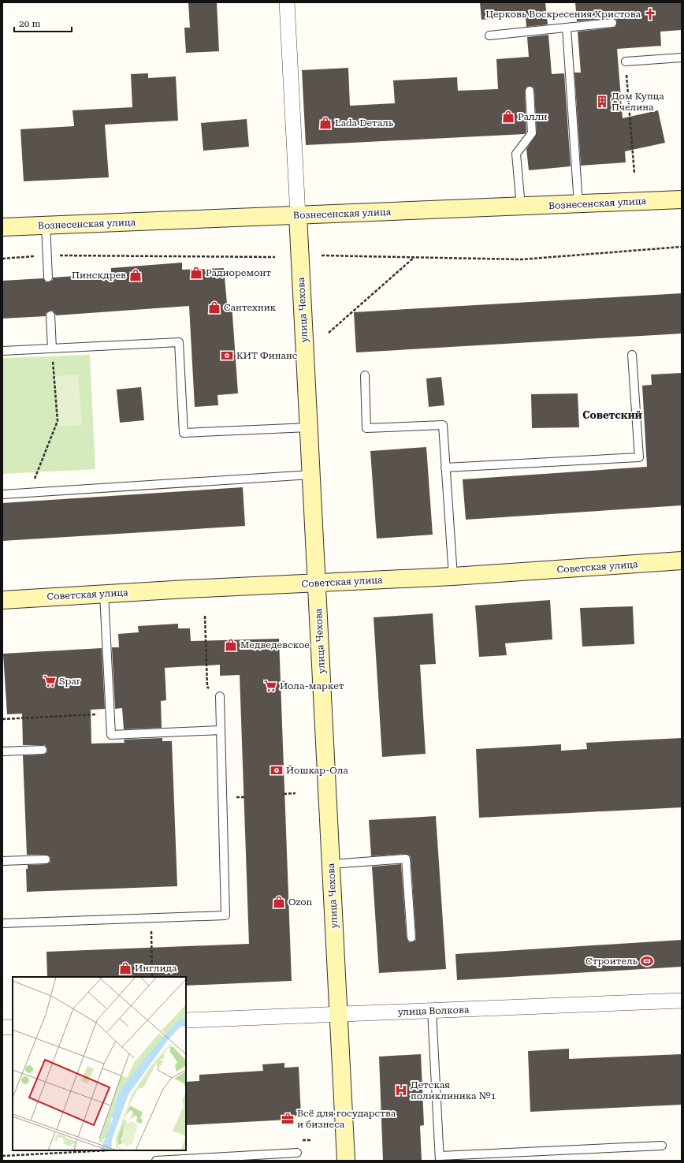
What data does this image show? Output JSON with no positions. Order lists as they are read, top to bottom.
{
  "streets": {
    "street": [
      "Вознесенская улица",
      "улица Чехова",
      "Советская улица",
      "улица Волкова"
    ]
  },
  "crossings": [
    ["Вознесенская улица", "улица Чехова"],
    ["улица Чехова", "Советская улица"],
    ["улица Чехова", "улица Волкова"]
  ],
  "districts": ["Советский"],
  "places": {
    "church": ["Церковь Воскресения Христова"],
    "building": ["Дом Купца Пчелина"],
    "shop": [
      "Ралли",
      "Lada Dеталь",
      "Радиоремонт",
      "Пинскдрев",
      "Сантехник",
      "Медведевское",
      "Ozon",
      "Инглида"
    ],
    "bank": ["КИТ Финанс", "Йошкар-Ола"],
    "supermarket": ["Spar", "Йола-маркет"],
    "sports": ["Строитель"],
    "hospital": ["Детская поликлиника №1"],
    "office": ["Всё для государства и бизнеса"]
  },
  "scale_bar": "20 m"
}
